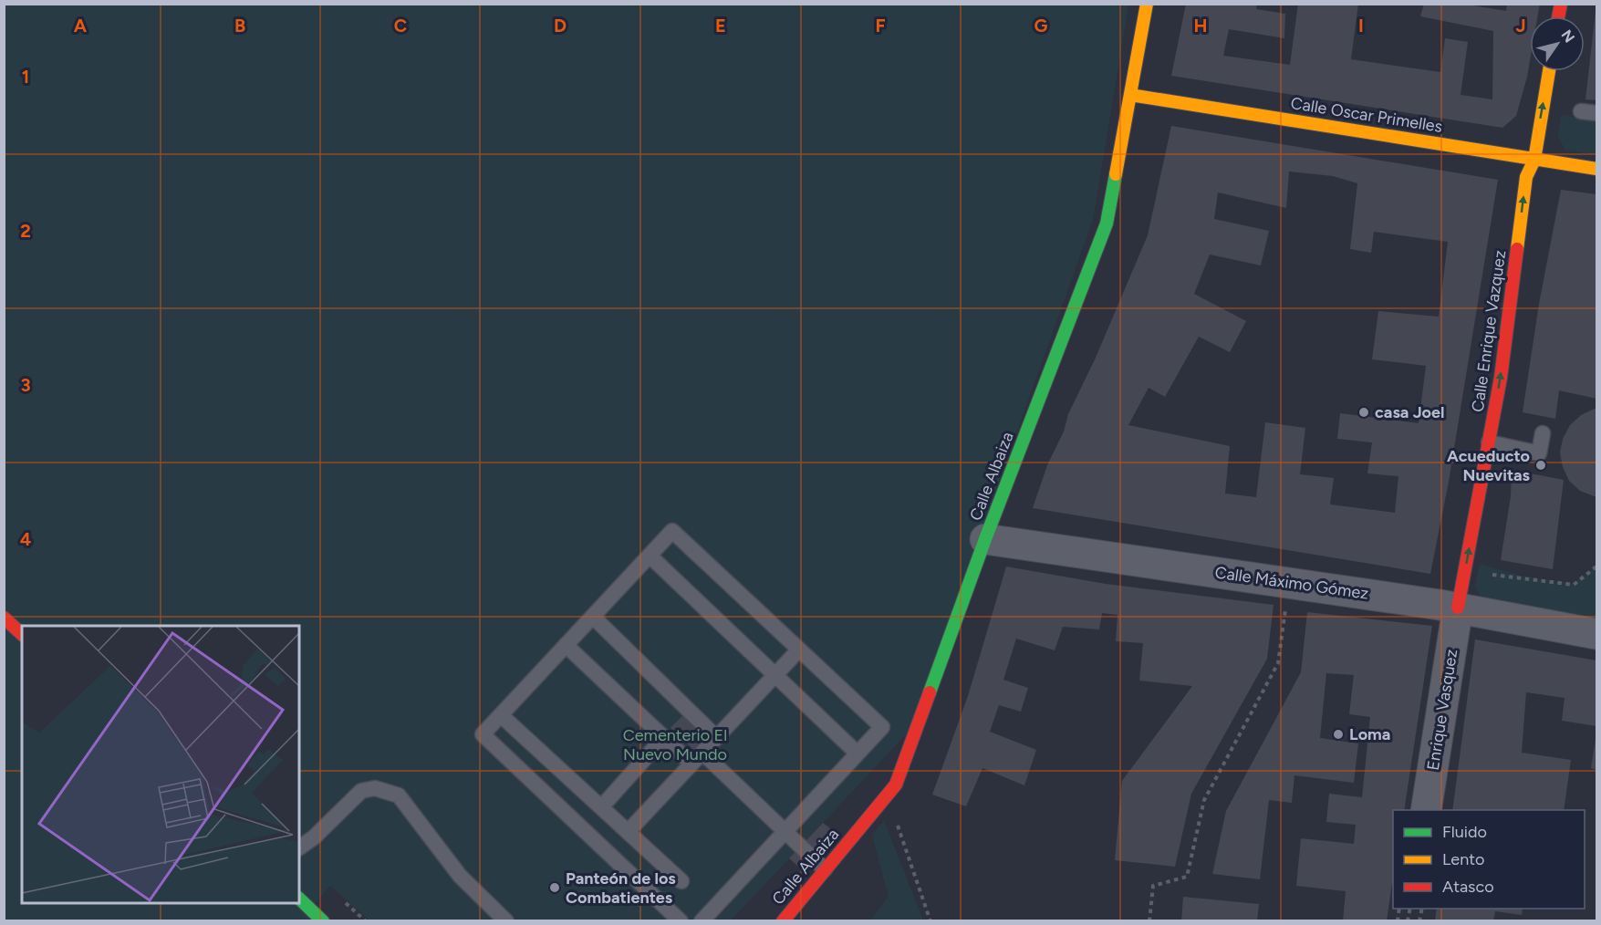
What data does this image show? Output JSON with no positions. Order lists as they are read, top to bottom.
{
  "streets": {
    "main road": ["Calle Oscar Primelles", "Calle Enrique Vazquez", "Calle Albaiza"],
    "street": ["Calle Máximo Gómez", "Enrique Vasquez"]
  },
  "crossings": [
    ["Calle Oscar Primelles", "Calle Enrique Vazquez"],
    ["Calle Oscar Primelles", "Calle Albaiza"],
    ["Calle Enrique Vazquez", "Calle Máximo Gómez"],
    ["Calle Enrique Vazquez", "Enrique Vasquez"],
    ["Calle Albaiza", "Calle Máximo Gómez"],
    ["Calle Máximo Gómez", "Enrique Vasquez"]
  ],
  "one_way": ["Calle Enrique Vazquez"],
  "parks": ["Cementerio El Nuevo Mundo"],
  "places": [
    "casa Joel",
    "Acueducto Nuevitas",
    "Loma",
    "Panteón de los Combatientes"
  ],
  "legend": ["Fluido", "Lento", "Atasco"],
  "north": "top right",
  "grid": {
    "columns": [
      "A",
      "B",
      "C",
      "D",
      "E",
      "F",
      "G",
      "H",
      "I",
      "J"
    ],
    "rows": [
      "1",
      "2",
      "3",
      "4"
    ]
  }
}
